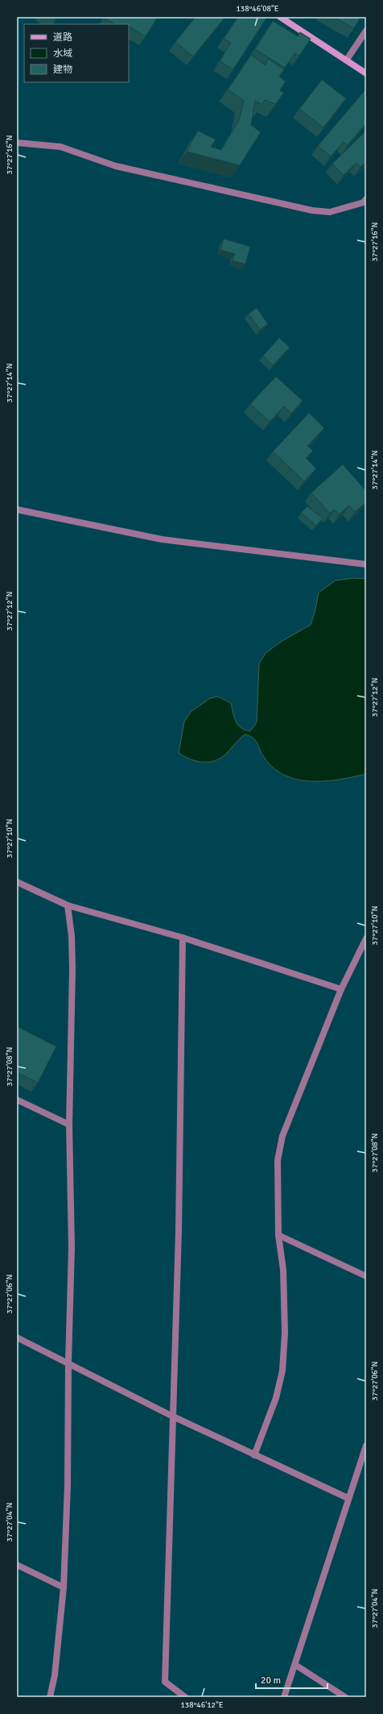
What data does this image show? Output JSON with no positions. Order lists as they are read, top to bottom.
{
  "legend": ["道路", "水域", "建物"],
  "scale_bar": "20 m",
  "coordinates": [
    "138°46'08\"E",
    "37°27'16\"N",
    "37°27'14\"N",
    "37°27'12\"N",
    "37°27'10\"N",
    "37°27'08\"N",
    "37°27'06\"N",
    "37°27'04\"N",
    "138°46'12\"E"
  ]
}
